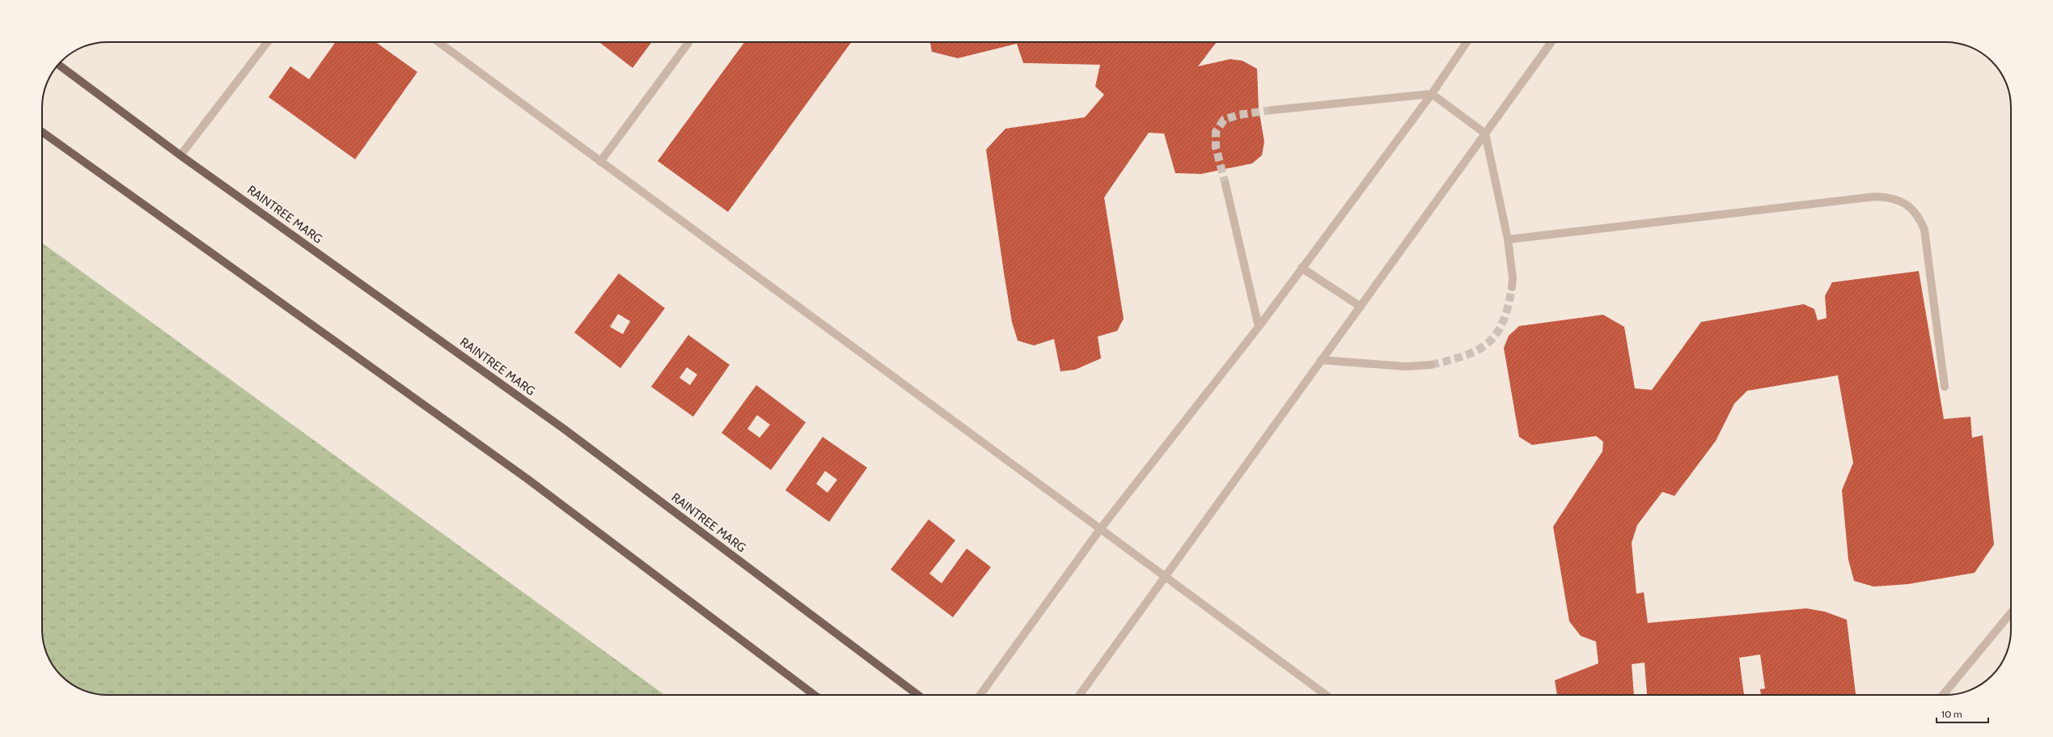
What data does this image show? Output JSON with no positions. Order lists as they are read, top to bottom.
{
  "streets": {
    "main road": ["RAINTREE MARG"]
  },
  "scale_bar": "10 m"
}
